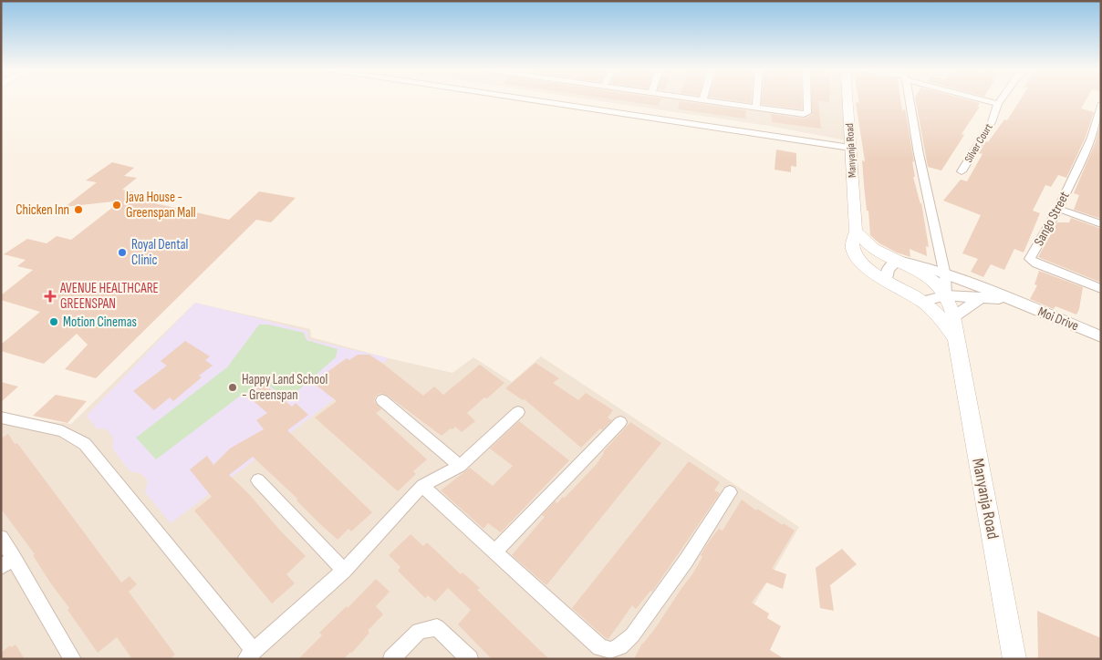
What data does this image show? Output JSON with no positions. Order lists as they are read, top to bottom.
{
  "streets": {
    "main road": ["Manyanja Road"],
    "street": ["Silver Court", "Sango Street", "Moi Drive"]
  },
  "places": {
    "other": [
      "Java House - Greenspan Mall",
      "Chicken Inn",
      "Royal Dental Clinic",
      "Motion Cinemas",
      "Happy Land School - Greenspan"
    ],
    "health": ["AVENUE HEALTHCARE GREENSPAN"]
  }
}
